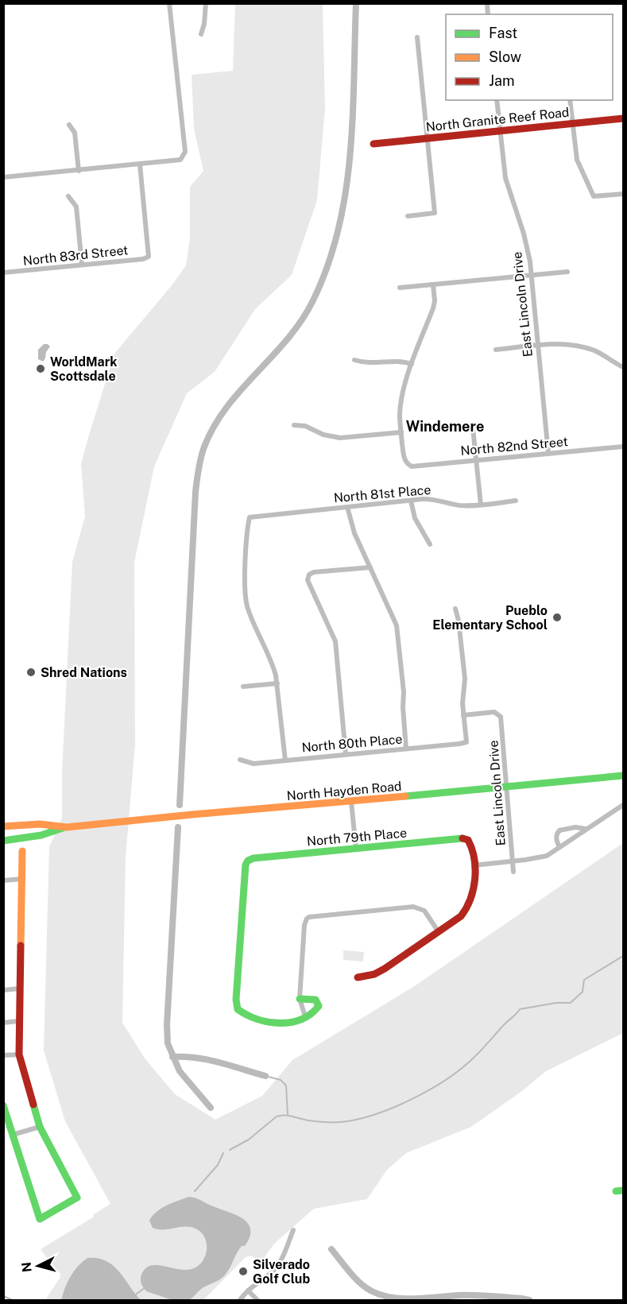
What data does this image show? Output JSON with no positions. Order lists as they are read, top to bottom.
{
  "streets": {
    "street": [
      "North Granite Reef Road",
      "North 83rd Street",
      "East Lincoln Drive",
      "North 82nd Street",
      "North 81st Place",
      "North 80th Place",
      "North Hayden Road",
      "North 79th Place"
    ]
  },
  "crossings": [
    ["North Granite Reef Road", "East Lincoln Drive"],
    ["East Lincoln Drive", "North 82nd Street"],
    ["East Lincoln Drive", "North 80th Place"],
    ["East Lincoln Drive", "North Hayden Road"]
  ],
  "districts": ["Windemere"],
  "places": [
    "WorldMark Scottsdale",
    "Pueblo Elementary School",
    "Shred Nations",
    "Silverado Golf Club"
  ],
  "legend": ["Fast", "Slow", "Jam"],
  "north": "left"
}
